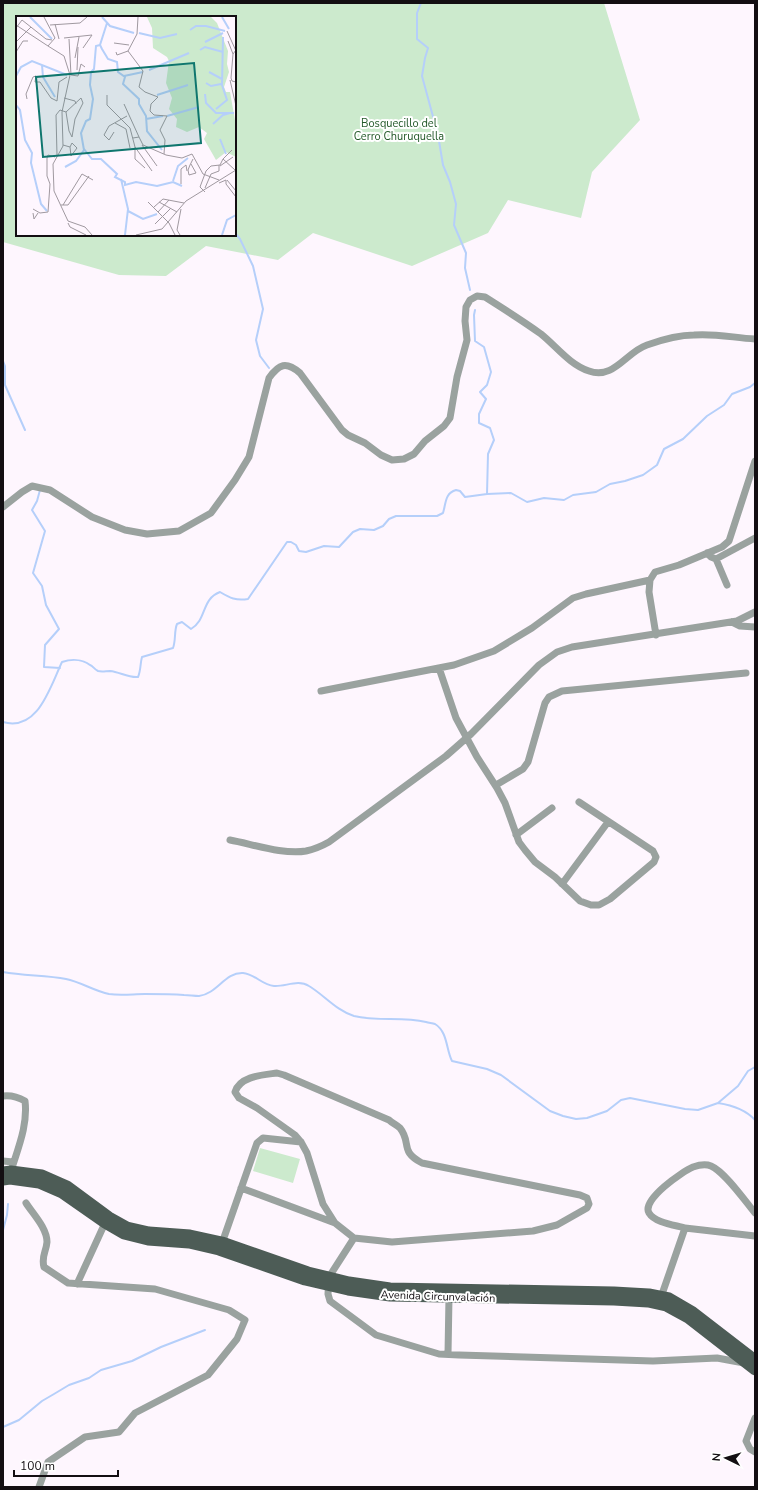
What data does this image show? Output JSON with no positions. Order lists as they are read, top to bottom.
{
  "streets": {
    "main road": ["Avenida Circunvalación"]
  },
  "parks": ["Bosquecillo del Cerro Churuquella"],
  "scale_bar": "100 m",
  "north": "left"
}
